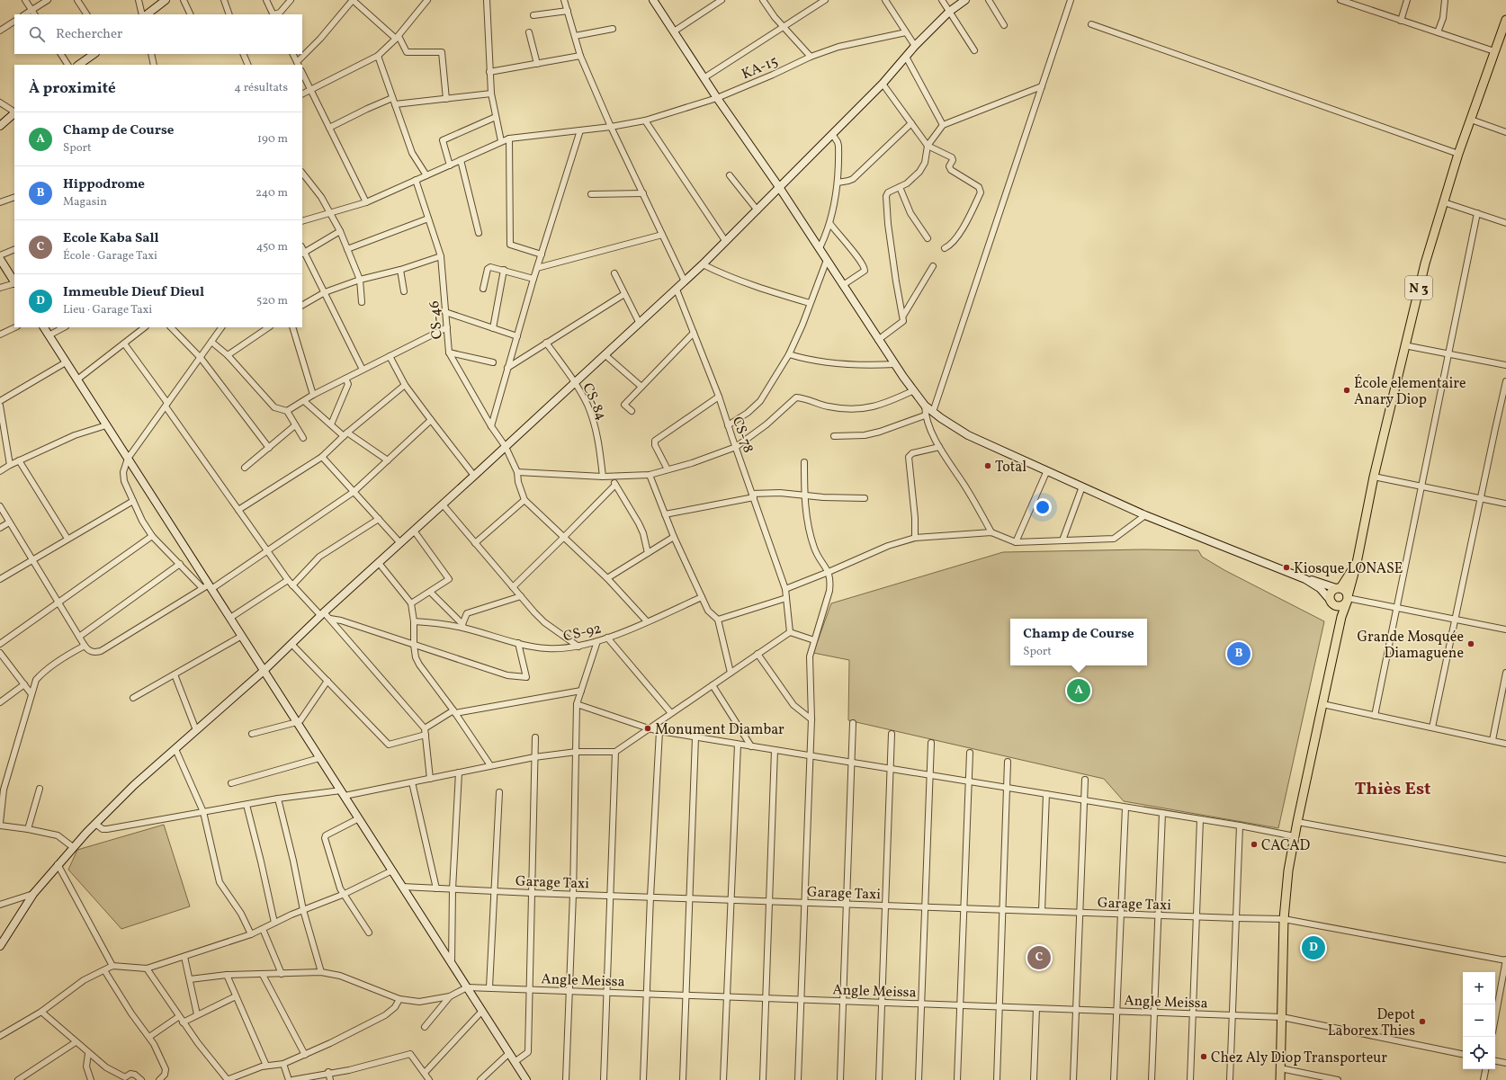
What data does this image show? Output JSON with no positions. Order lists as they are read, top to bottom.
{
  "streets": {
    "main road": ["N 3"],
    "street": [
      "KA-15",
      "CS-46",
      "CS-84",
      "CS-78",
      "CS-92",
      "Garage Taxi",
      "Angle Meissa"
    ]
  },
  "crossings": [
    ["KA-15", "CS-46"],
    ["N 3", "Garage Taxi"],
    ["N 3", "Angle Meissa"]
  ],
  "districts": ["Thiès Est"],
  "places": [
    "École elementaire Anary Diop",
    "Total",
    "Kiosque LONASE",
    "Grande Mosquée Diamaguene",
    "Monument Diambar",
    "CACAD",
    "Depot Laborex Thies",
    "Chez Aly Diop Transporteur"
  ],
  "page": {
    "search": "Rechercher",
    "heading": ["À proximité", "4 résultats"],
    "list": [
      {
        "mark": "A",
        "name": "Champ de Course",
        "note": "Sport",
        "value": "190 m"
      },
      {
        "mark": "B",
        "name": "Hippodrome",
        "note": "Magasin",
        "value": "240 m"
      },
      {
        "mark": "C",
        "name": "Ecole Kaba Sall",
        "note": "École · Garage Taxi",
        "value": "450 m"
      },
      {
        "mark": "D",
        "name": "Immeuble Dieuf Dieul",
        "note": "Lieu · Garage Taxi",
        "value": "520 m"
      }
    ],
    "popup": ["Champ de Course", "Sport"],
    "pins": [
      "B",
      "A",
      "D",
      "C"
    ],
    "map_buttons": ["+", "−"]
  }
}
